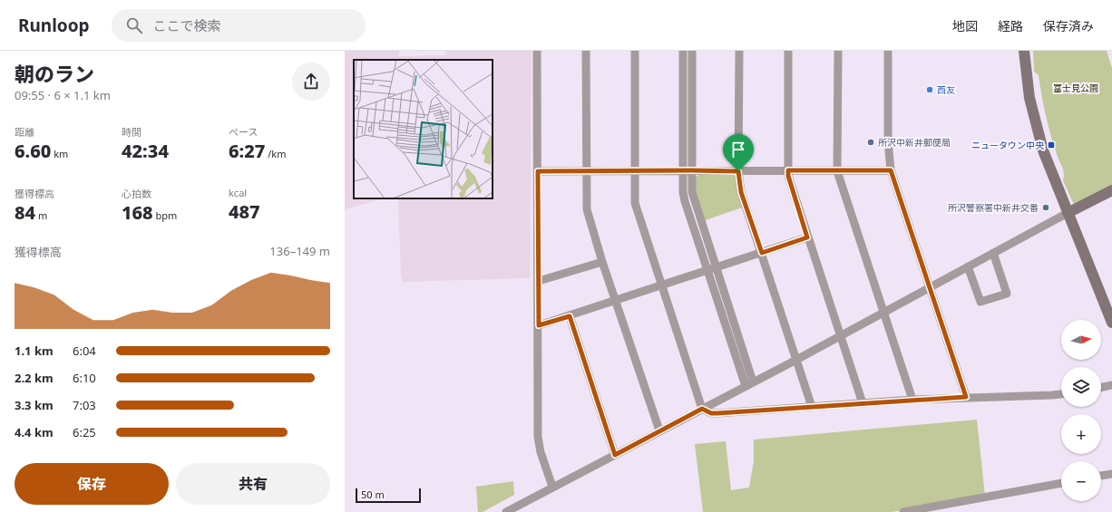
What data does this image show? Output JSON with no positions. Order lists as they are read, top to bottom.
{
  "parks": ["富士見公園"],
  "places": {
    "other": ["西友", "所沢中新井郵便局", "所沢警察署中新井交番"],
    "transit": ["ニュータウン中央"]
  },
  "scale_bar": "50 m",
  "north": "right",
  "page": {
    "header": "Runloop",
    "search": "ここで検索",
    "nav": ["地図", "経路", "保存済み"],
    "heading": ["朝のラン", "09:55 · 6 × 1.1 km"],
    "stats": [
      ["距離", "6.60 km"],
      ["時間", "42:34"],
      ["ペース", "6:27 /km"],
      ["獲得標高", "84 m"],
      ["心拍数", "168 bpm"],
      ["kcal", "487"]
    ],
    "chart": ["獲得標高", "136–149 m"],
    "map_buttons": ["+", "−"],
    "list": [
      {
        "name": "1.1 km",
        "note": "6:04"
      },
      {
        "name": "2.2 km",
        "note": "6:10"
      },
      {
        "name": "3.3 km",
        "note": "7:03"
      },
      {
        "name": "4.4 km",
        "note": "6:25"
      }
    ],
    "buttons": ["保存", "共有"],
    "scale": "50 m"
  }
}
